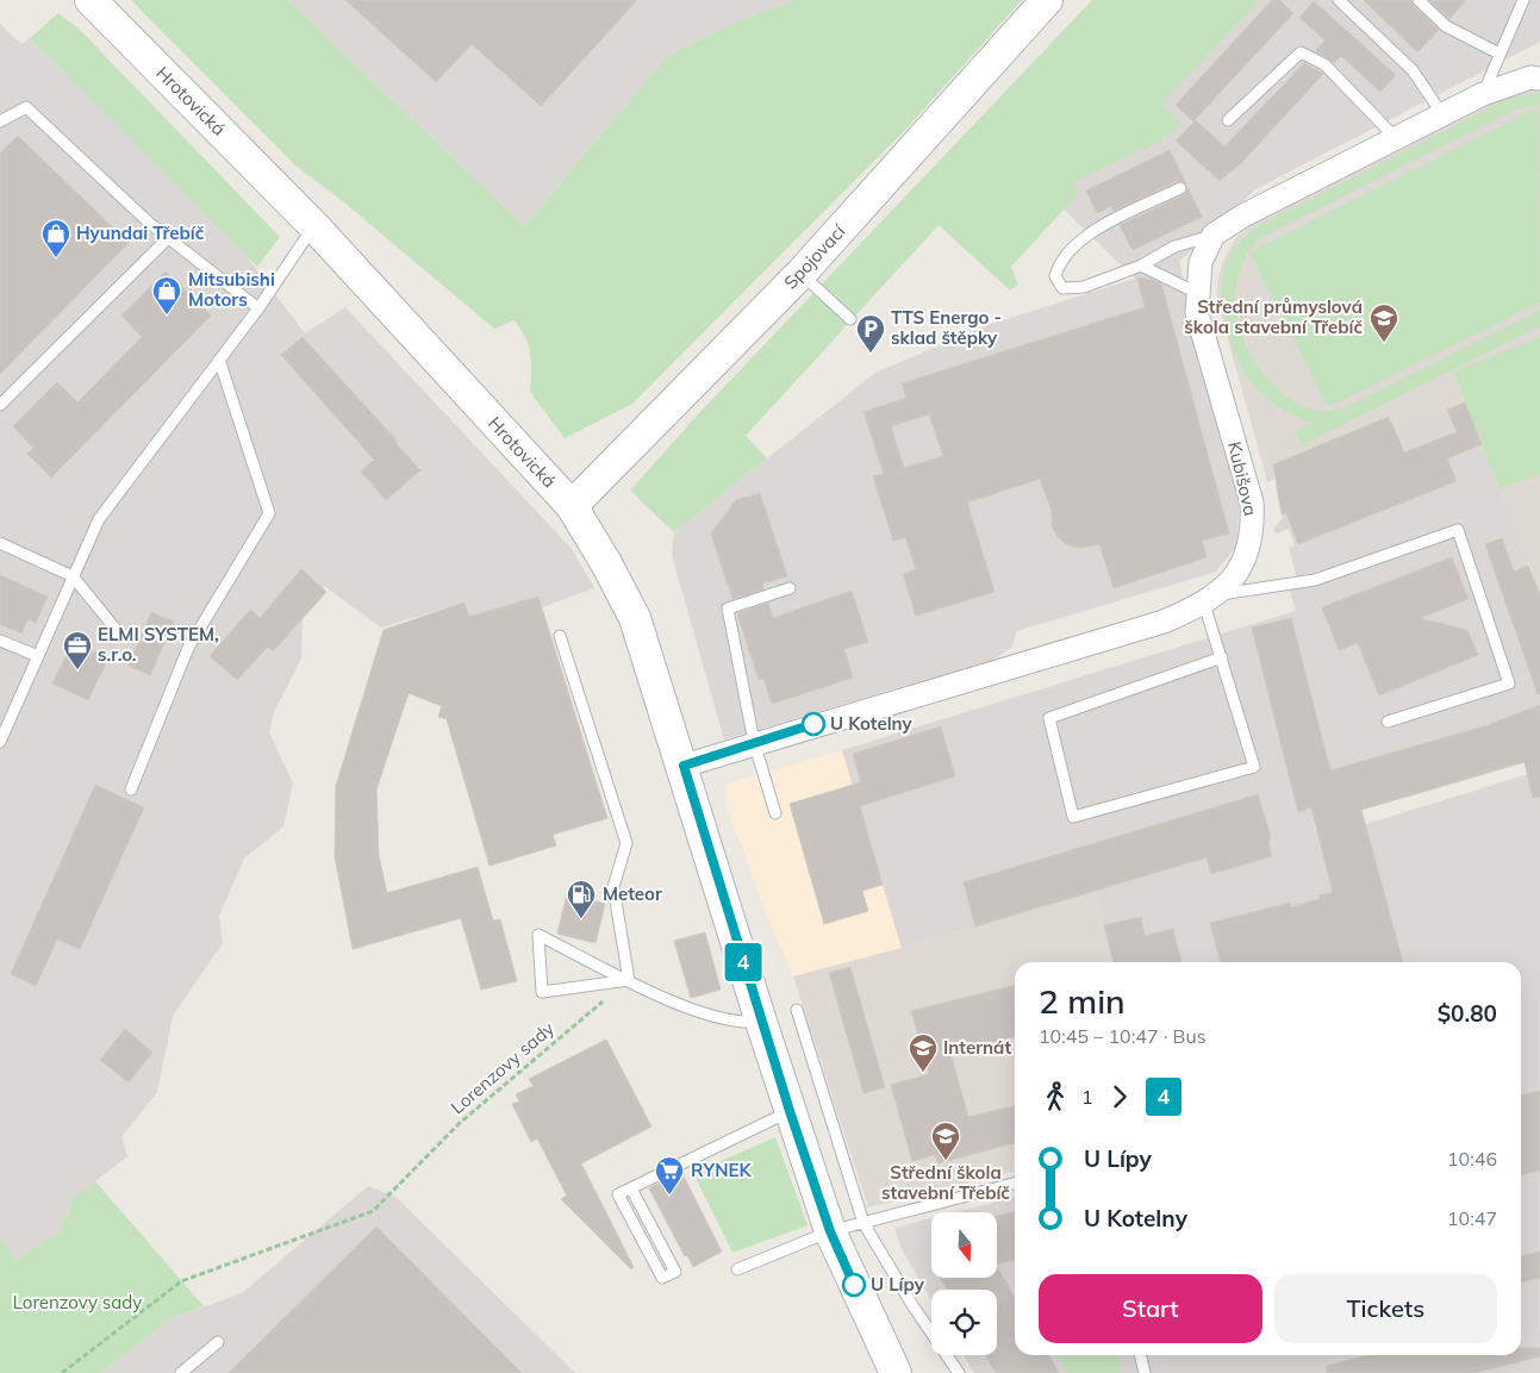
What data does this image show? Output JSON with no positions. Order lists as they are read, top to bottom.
{
  "streets": {
    "main road": ["Hrotovická", "Spojovací"],
    "street": ["Kubišova"],
    "path": ["Lorenzovy sady"]
  },
  "crossings": [
    ["Hrotovická", "Spojovací"],
    ["Hrotovická", "Kubišova"]
  ],
  "parks": ["Lorenzovy sady"],
  "places": {
    "shop": ["Hyundai Třebíč", "Mitsubishi Motors"],
    "school or university": ["Střední průmyslová škola stavební Třebíč", "Internát", "Střední škola stavební Třebíč"],
    "parking": ["TTS Energo - sklad štěpky"],
    "office": ["ELMI SYSTEM, s.r.o."],
    "other": ["U Kotelny", "U Lípy"],
    "fuel station": ["Meteor"],
    "supermarket": ["RYNEK"]
  },
  "lines": ["bus line 4"],
  "north": "bottom",
  "page": {
    "on_map": "4",
    "heading": ["2 min", "10:45 – 10:47 · Bus", "$0.80"],
    "legs": ["1", "4"],
    "list": [
      {
        "name": "U Lípy",
        "value": "10:46"
      },
      {
        "name": "U Kotelny",
        "value": "10:47"
      }
    ],
    "buttons": ["Start", "Tickets"]
  }
}
